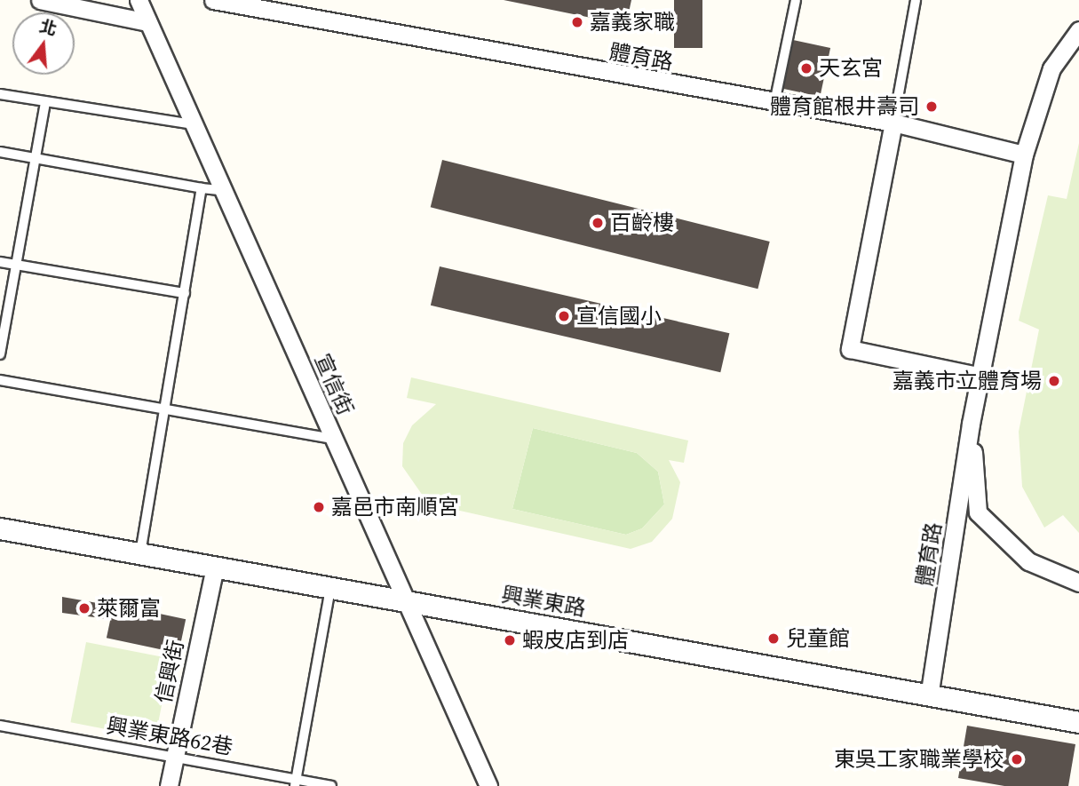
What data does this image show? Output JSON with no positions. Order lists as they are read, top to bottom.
{
  "streets": {
    "street": [
      "體育路",
      "宣信街",
      "興業東路",
      "信興街"
    ],
    "lane": ["興業東路62巷"]
  },
  "crossings": [
    ["體育路", "興業東路"],
    ["宣信街", "興業東路"],
    ["興業東路", "信興街"],
    ["信興街", "興業東路62巷"]
  ],
  "places": [
    "嘉義家職",
    "天玄宮",
    "體育館根井壽司",
    "百齡樓",
    "宣信國小",
    "嘉義市立體育場",
    "嘉邑市南順宮",
    "萊爾富",
    "兒童館",
    "蝦皮店到店",
    "東吳工家職業學校"
  ],
  "north": "top"
}
